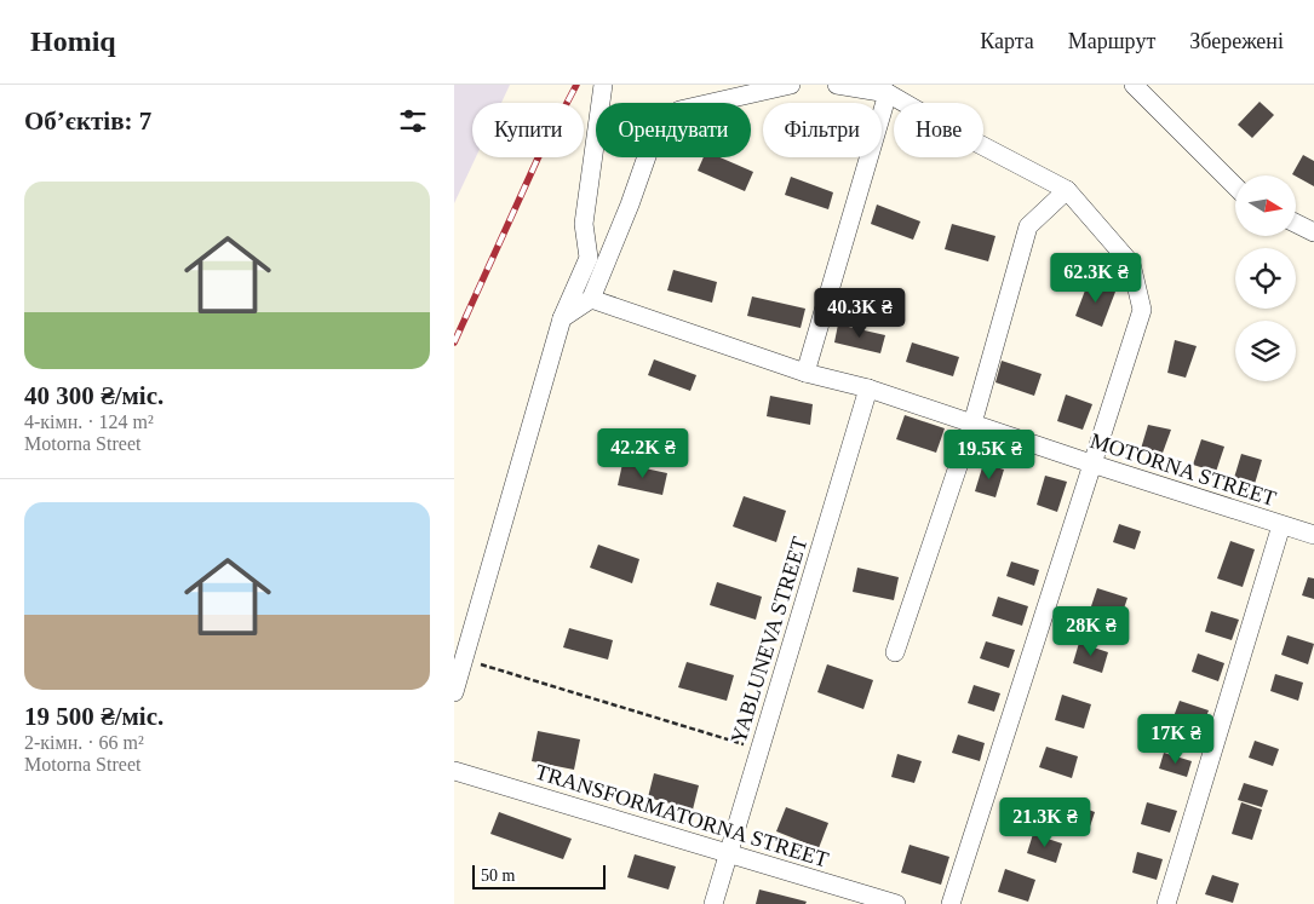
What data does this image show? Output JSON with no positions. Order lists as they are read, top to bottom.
{
  "streets": {
    "street": ["MOTORNA STREET", "YABLUNEVA STREET", "TRANSFORMATORNA STREET"]
  },
  "crossings": [
    ["MOTORNA STREET", "YABLUNEVA STREET"],
    ["YABLUNEVA STREET", "TRANSFORMATORNA STREET"]
  ],
  "scale_bar": "50 m",
  "north": "right",
  "page": {
    "header": "Homiq",
    "nav": ["Карта", "Маршрут", "Збережені"],
    "heading": "Об’єктів: 7",
    "chip": [
      "Купити",
      "Орендувати",
      "Фільтри",
      "Нове"
    ],
    "list": [
      {
        "name": "40 300 ₴/міс.",
        "note": "4-кімн. · 124 m² · Motorna Street"
      },
      {
        "name": "19 500 ₴/міс.",
        "note": "2-кімн. · 66 m² · Motorna Street"
      }
    ],
    "price": [
      "62.3K ₴",
      "40.3K ₴",
      "42.2K ₴",
      "19.5K ₴",
      "28K ₴",
      "17K ₴",
      "21.3K ₴"
    ],
    "scale": "50 m"
  }
}
